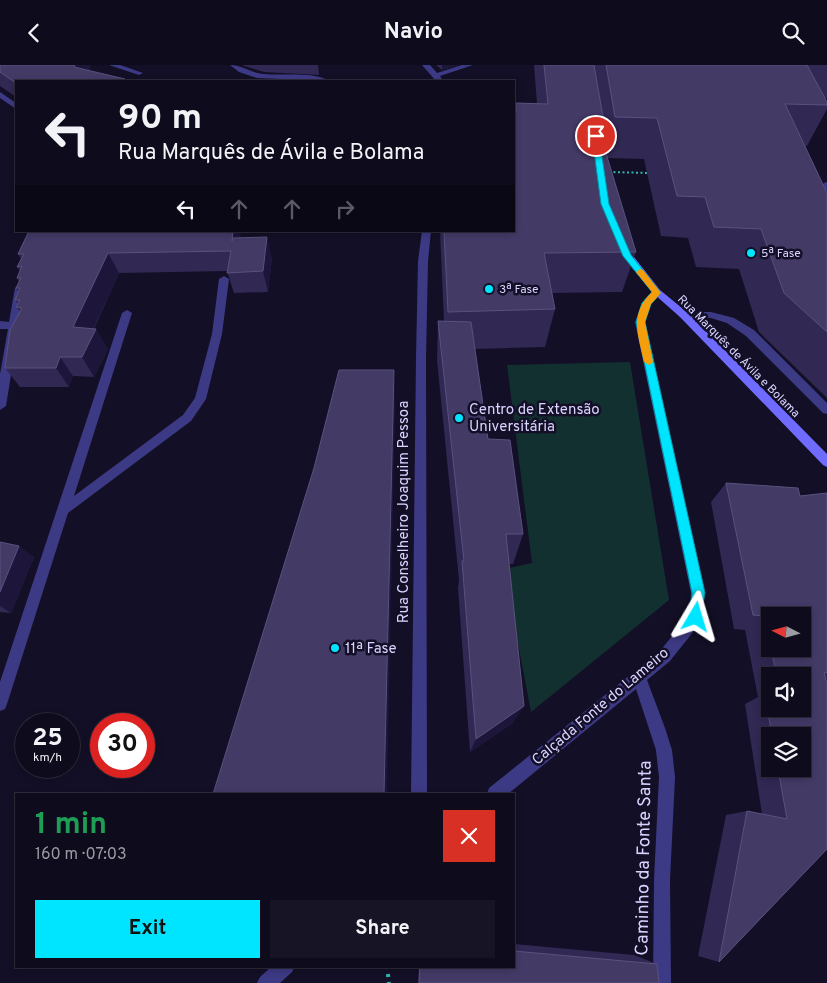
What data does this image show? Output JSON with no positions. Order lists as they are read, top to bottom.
{
  "streets": {
    "main road": ["Rua Marquês de Ávila e Bolama"],
    "street": ["Rua Conselheiro Joaquim Pessoa", "Calçada Fonte do Lameiro", "Caminho da Fonte Santa"]
  },
  "crossings": [
    ["Rua Marquês de Ávila e Bolama", "Calçada Fonte do Lameiro"],
    ["Calçada Fonte do Lameiro", "Caminho da Fonte Santa"]
  ],
  "places": [
    "5ª Fase",
    "3ª Fase",
    "Centro de Extensão Universitária",
    "11ª Fase"
  ],
  "north": "left",
  "page": {
    "header": "Navio",
    "turn": ["90 m", "Rua Marquês de Ávila e Bolama"],
    "speed": "25 km/h",
    "limit": "30",
    "heading": ["1 min", "160 m · 07:03"],
    "buttons": ["Exit", "Share"]
  }
}
